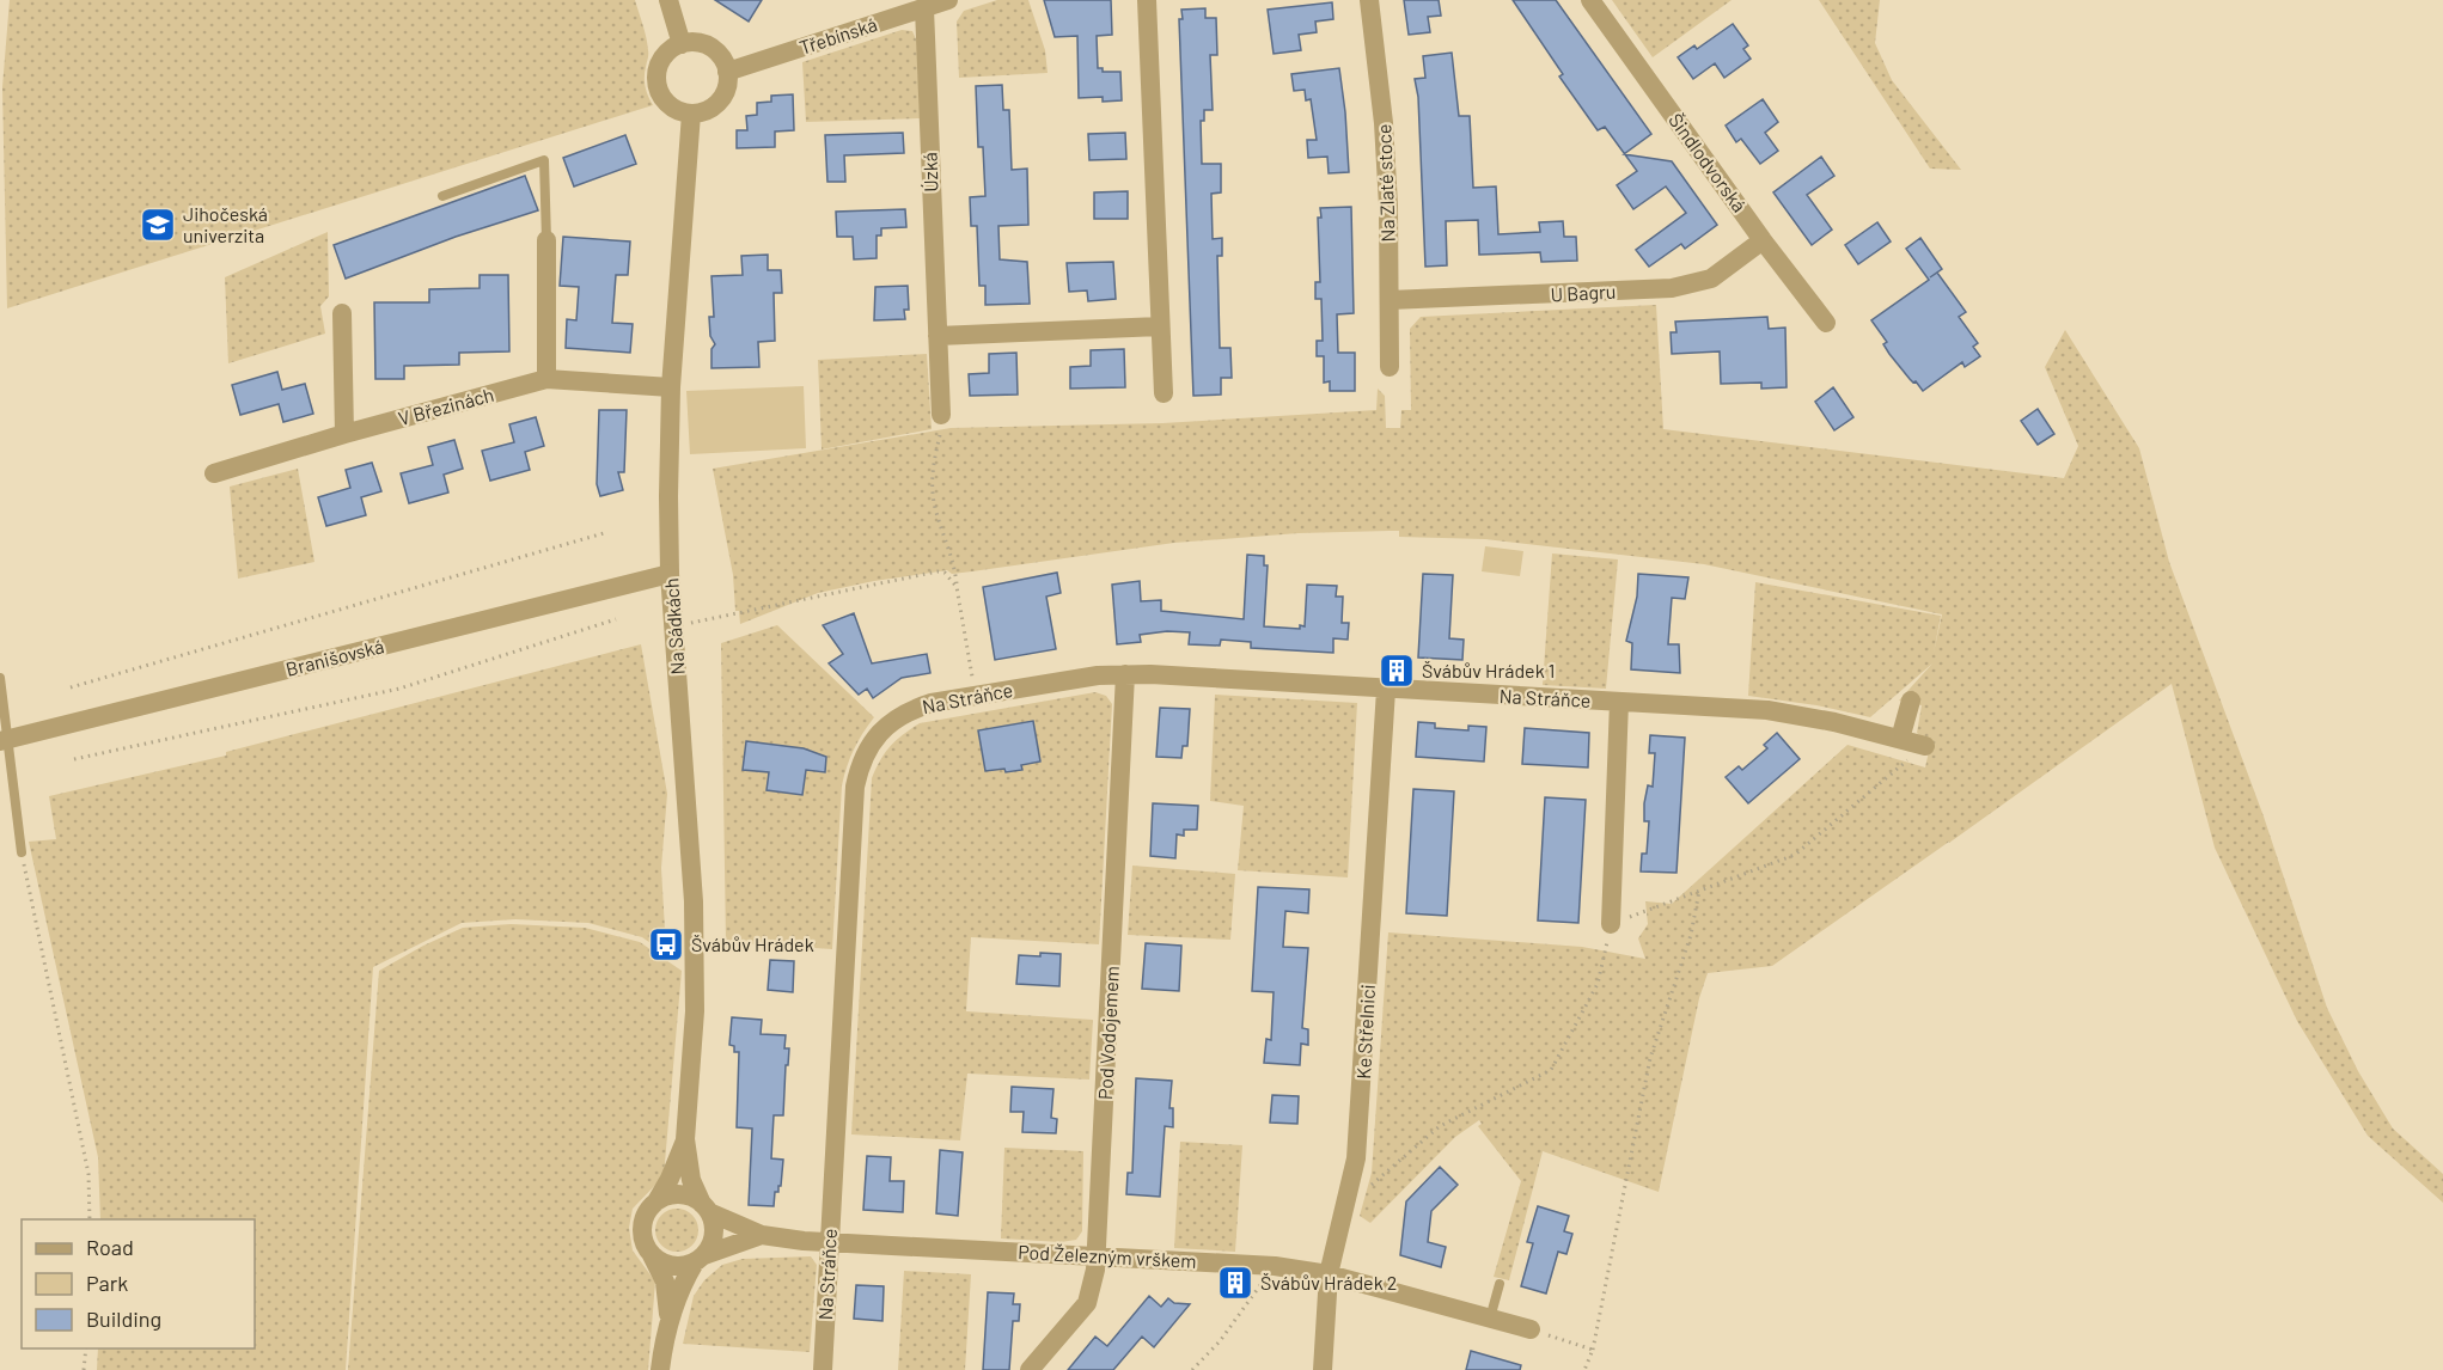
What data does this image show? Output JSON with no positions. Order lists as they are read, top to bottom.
{
  "streets": {
    "street": [
      "Třebínská",
      "Šindlodvorská",
      "Úzká",
      "Na Zlaté stoce",
      "U Bagru",
      "V Březinách",
      "Na Sádkách",
      "Branišovská",
      "Na Stráňce",
      "Ke Střelnici",
      "Pod Vodojemem",
      "Pod Železným vrškem"
    ]
  },
  "crossings": [
    ["Třebínská", "Úzká"],
    ["Třebínská", "Na Sádkách"],
    ["Šindlodvorská", "U Bagru"],
    ["Na Zlaté stoce", "U Bagru"],
    ["V Březinách", "Na Sádkách"],
    ["Na Sádkách", "Branišovská"],
    ["Na Sádkách", "Pod Železným vrškem"],
    ["Na Stráňce", "Ke Střelnici"],
    ["Na Stráňce", "Pod Vodojemem"],
    ["Na Stráňce", "Pod Železným vrškem"],
    ["Ke Střelnici", "Pod Železným vrškem"],
    ["Pod Vodojemem", "Pod Železným vrškem"]
  ],
  "places": {
    "school or university": ["Jihočeská univerzita"],
    "building": ["Švábův Hrádek 1", "Švábův Hrádek 2"],
    "bus stop": ["Švábův Hrádek"]
  },
  "legend": ["Road", "Park", "Building"]
}
